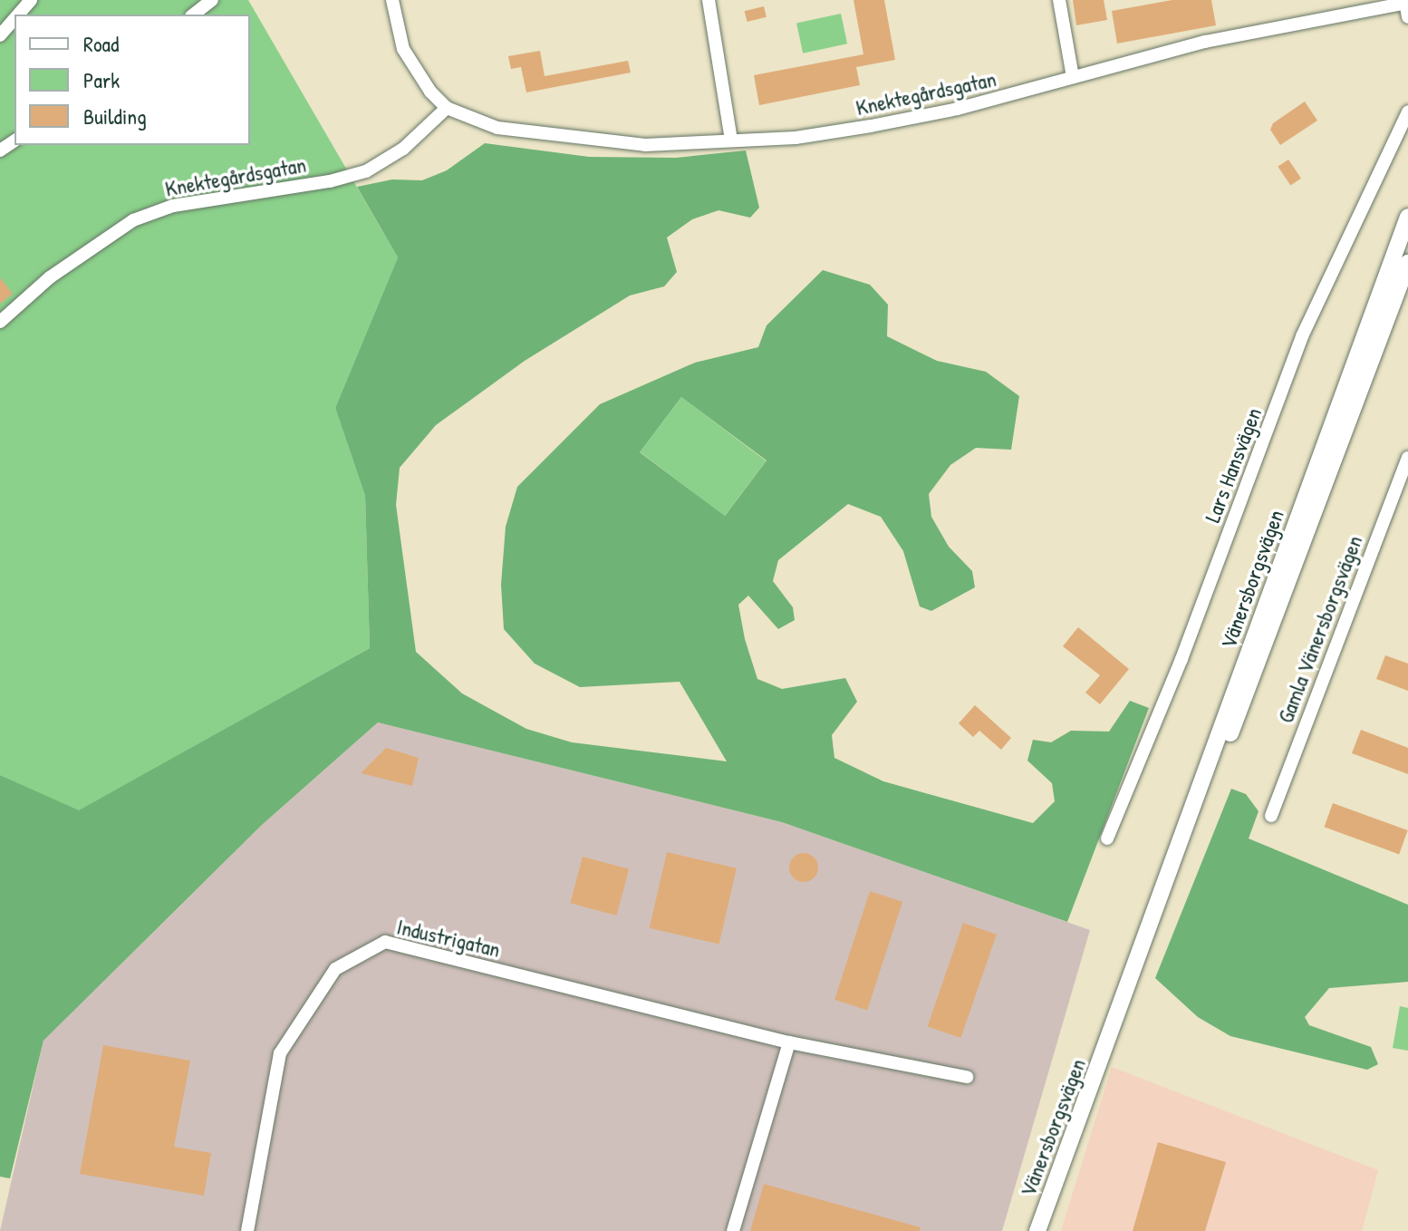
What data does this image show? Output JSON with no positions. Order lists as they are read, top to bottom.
{
  "streets": {
    "main road": ["Vänersborgsvägen"],
    "street": [
      "Knektegårdsgatan",
      "Lars Hansvägen",
      "Gamla Vänersborgsvägen",
      "Industrigatan"
    ]
  },
  "legend": ["Road", "Park", "Building"]
}
